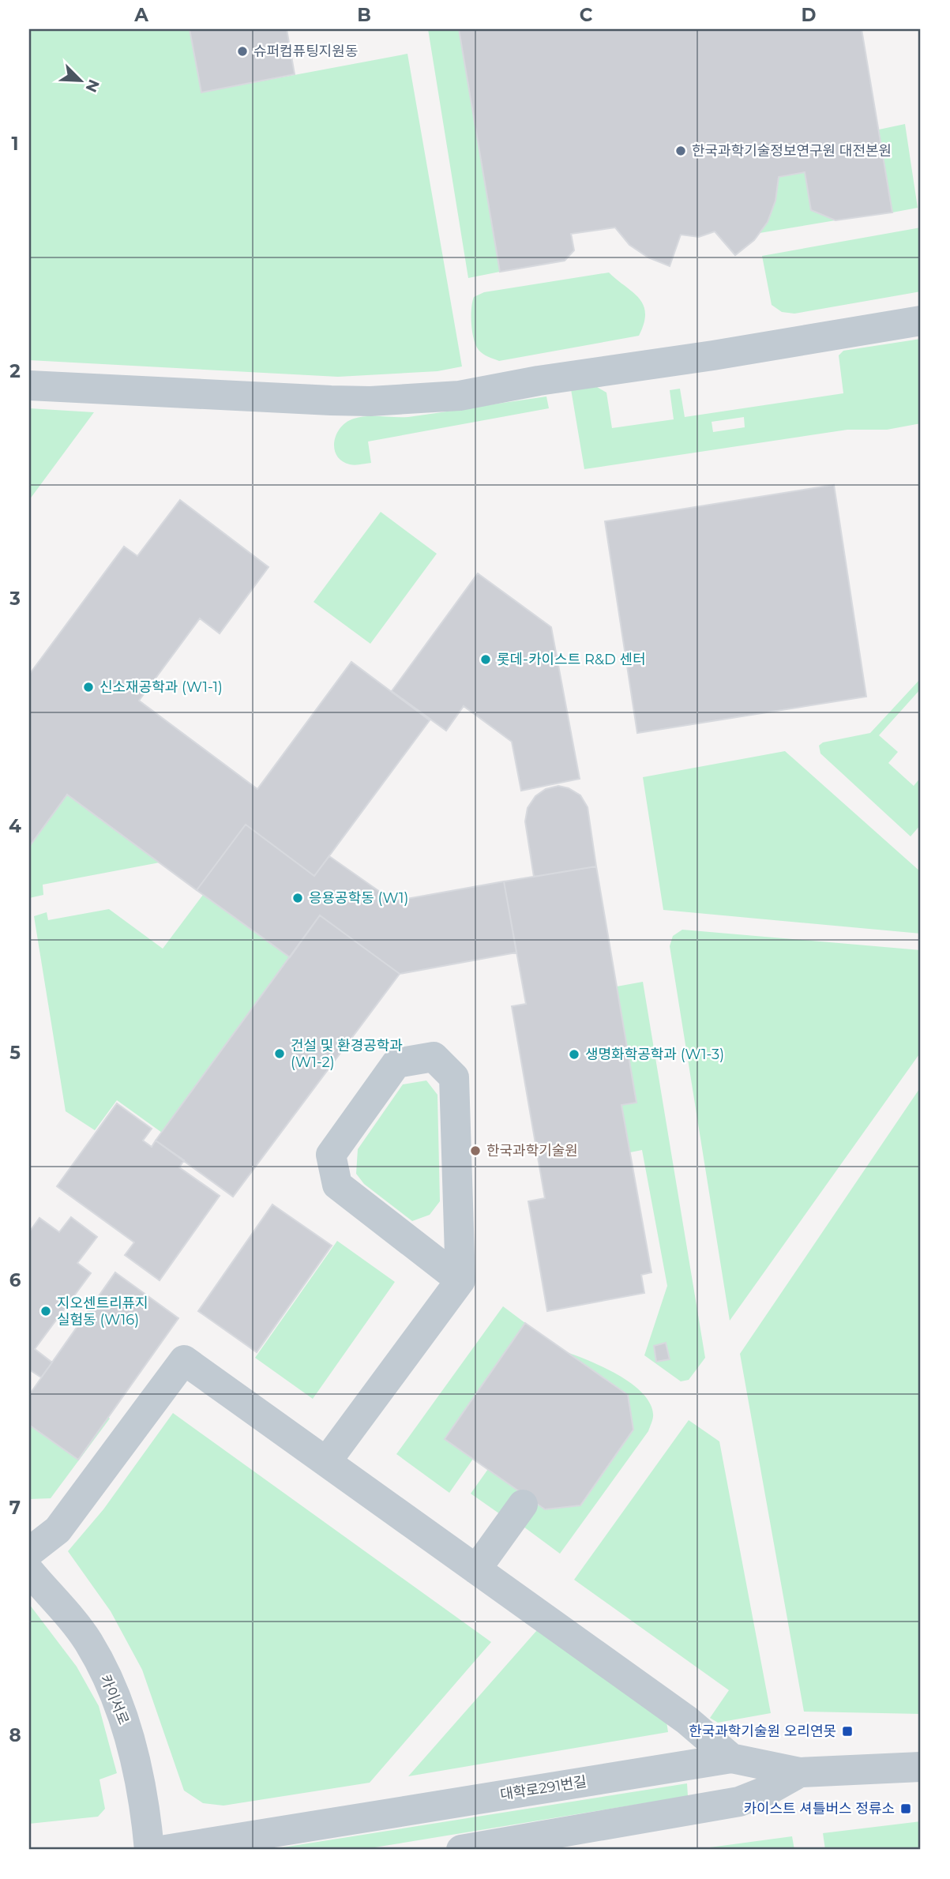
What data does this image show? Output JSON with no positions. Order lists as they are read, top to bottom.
{
  "streets": {
    "street": ["카이서로", "대학로291번길"]
  },
  "places": {
    "other": [
      "슈퍼컴퓨팅지원동",
      "한국과학기술정보연구원 대전본원",
      "롯데-카이스트 R&D 센터",
      "신소재공학과 (W1-1)",
      "응용공학동 (W1)",
      "건설 및 환경공학과 (W1-2)",
      "생명화학공학과 (W1-3)",
      "한국과학기술원",
      "지오센트리퓨지 실험동 (W16)"
    ],
    "transit": ["한국과학기술원 오리연못", "카이스트 셔틀버스 정류소"]
  },
  "north": "bottom right",
  "grid": {
    "columns": [
      "A",
      "B",
      "C",
      "D"
    ],
    "rows": [
      "1",
      "2",
      "3",
      "4",
      "5",
      "6",
      "7",
      "8"
    ]
  }
}
